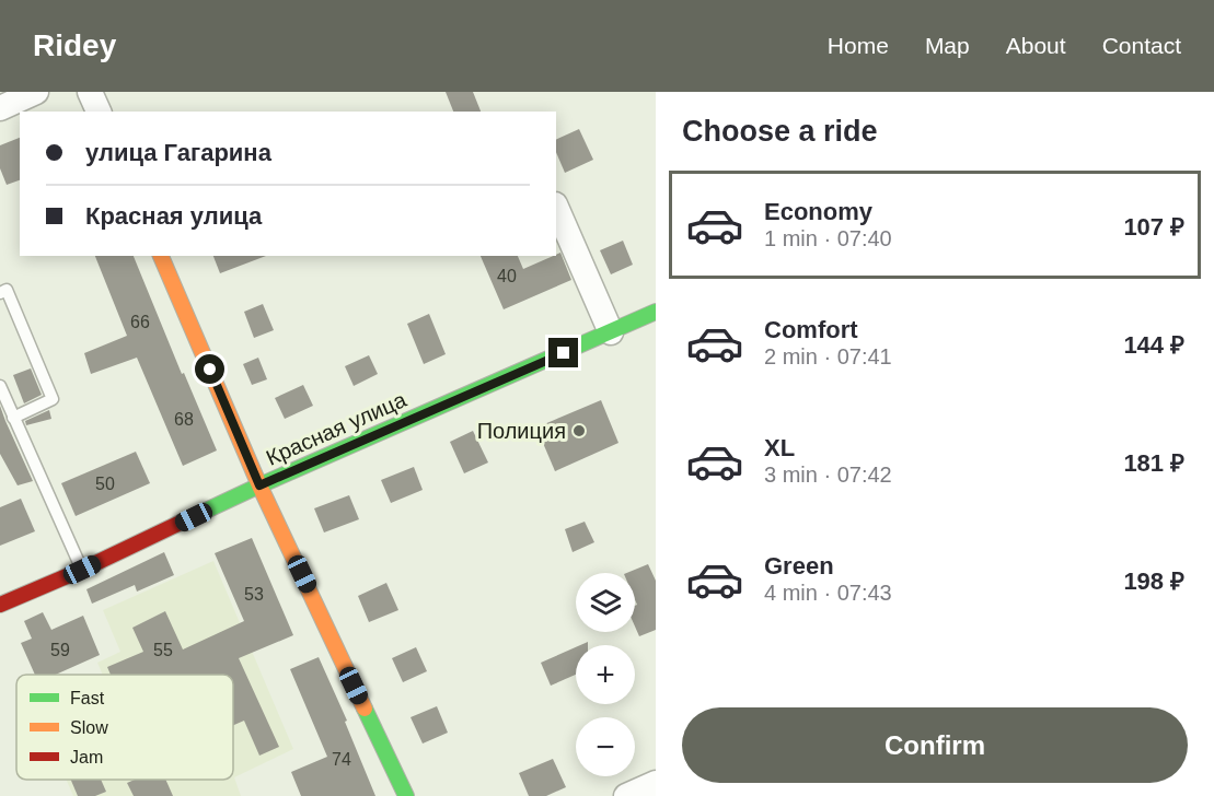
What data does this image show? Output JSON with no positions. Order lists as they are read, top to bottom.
{
  "streets": {
    "street": ["Красная улица"]
  },
  "places": ["Полиция"],
  "house_numbers": [
    "40",
    "66",
    "68",
    "50",
    "53",
    "59",
    "55",
    "74"
  ],
  "legend": ["Fast", "Slow", "Jam"],
  "page": {
    "header": "Ridey",
    "nav": [
      "Home",
      "Map",
      "About",
      "Contact"
    ],
    "heading": "Choose a ride",
    "banner": ["улица Гагарина", "Красная улица"],
    "list": [
      {
        "name": "Economy",
        "note": "1 min · 07:40",
        "value": "107 ₽"
      },
      {
        "name": "Comfort",
        "note": "2 min · 07:41",
        "value": "144 ₽"
      },
      {
        "name": "XL",
        "note": "3 min · 07:42",
        "value": "181 ₽"
      },
      {
        "name": "Green",
        "note": "4 min · 07:43",
        "value": "198 ₽"
      }
    ],
    "map_buttons": ["+", "−"],
    "buttons": "Confirm"
  }
}
